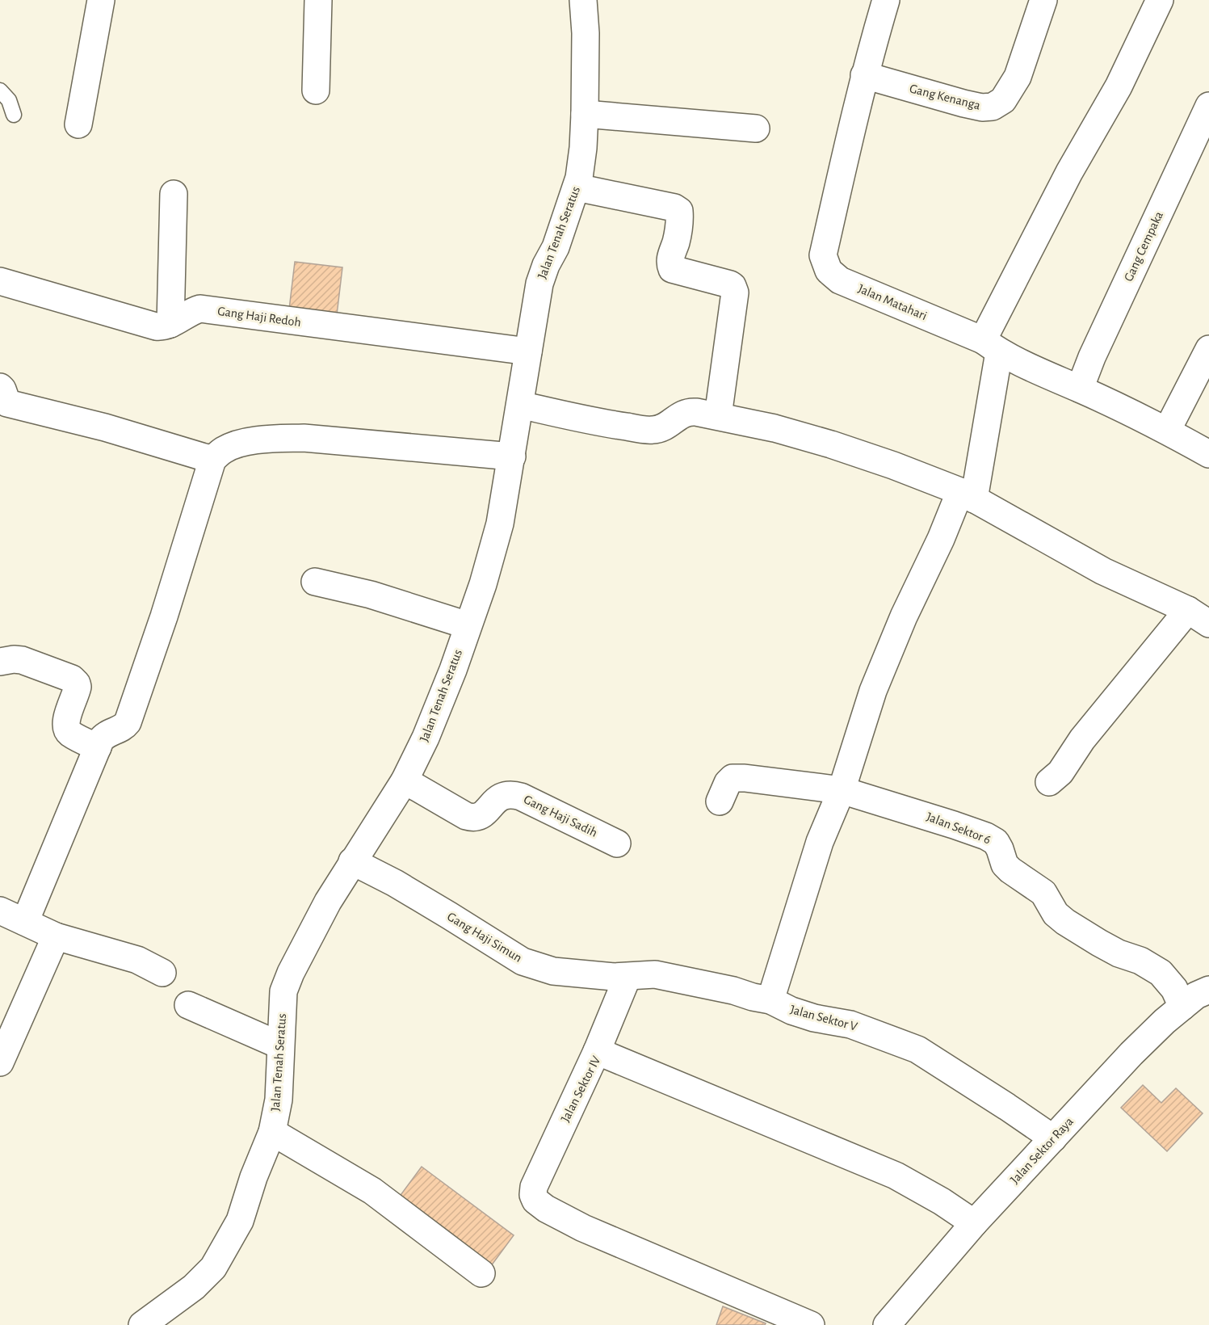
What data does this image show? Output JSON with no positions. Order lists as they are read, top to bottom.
{
  "streets": {
    "street": [
      "Gang Kenanga",
      "Jalan Tenah Seratus",
      "Gang Cempaka",
      "Jalan Matahari",
      "Gang Haji Redoh",
      "Gang Haji Sadih",
      "Jalan Sektor 6",
      "Gang Haji Simun",
      "Jalan Sektor V",
      "Jalan Sektor IV",
      "Jalan Sektor Raya"
    ]
  },
  "crossings": [
    ["Gang Kenanga", "Jalan Matahari"],
    ["Jalan Tenah Seratus", "Gang Haji Redoh"],
    ["Jalan Tenah Seratus", "Gang Haji Sadih"],
    ["Jalan Tenah Seratus", "Gang Haji Simun"],
    ["Gang Cempaka", "Jalan Matahari"],
    ["Jalan Sektor 6", "Jalan Sektor Raya"],
    ["Gang Haji Simun", "Jalan Sektor V"],
    ["Jalan Sektor V", "Jalan Sektor Raya"],
    ["Jalan Sektor IV", "Jalan Sektor Raya"]
  ]
}
